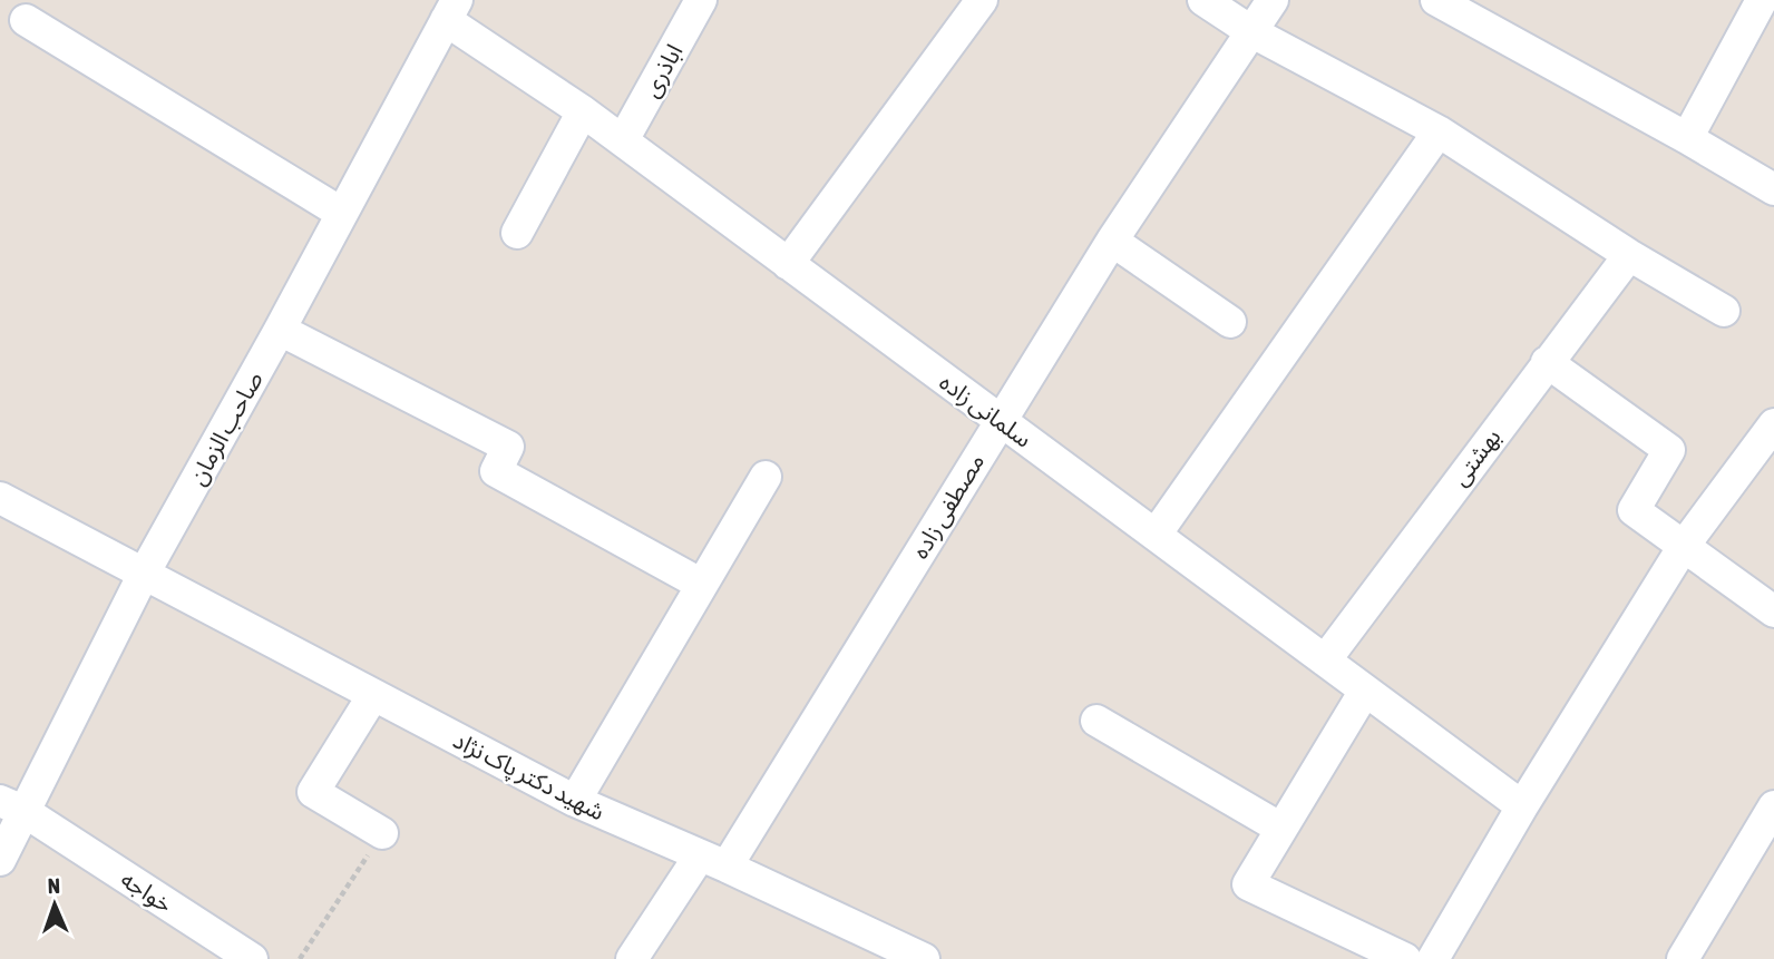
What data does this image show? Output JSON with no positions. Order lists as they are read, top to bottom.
{
  "streets": {
    "street": [
      "اباذری",
      "سلمانی زاده",
      "صاحب الزمان",
      "بهشتی",
      "مصطفی زاده",
      "شهید دکتر پاک نژاد",
      "خواجه"
    ]
  },
  "crossings": [
    ["اباذری", "سلمانی زاده"],
    ["سلمانی زاده", "صاحب الزمان"],
    ["سلمانی زاده", "بهشتی"],
    ["سلمانی زاده", "مصطفی زاده"],
    ["صاحب الزمان", "شهید دکتر پاک نژاد"],
    ["صاحب الزمان", "خواجه"],
    ["مصطفی زاده", "شهید دکتر پاک نژاد"]
  ],
  "north": "top"
}
